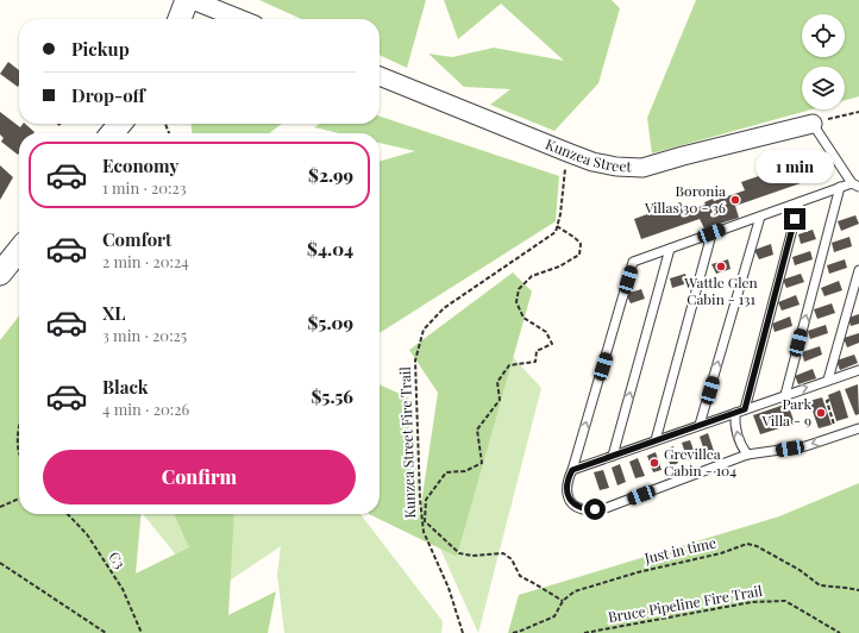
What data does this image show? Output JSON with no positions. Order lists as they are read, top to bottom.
{
  "streets": {
    "street": ["Kunzea Street"],
    "path": [
      "Kunzea Street Fire Trail",
      "Just in time",
      "C3",
      "Bruce Pipeline Fire Trail"
    ]
  },
  "places": [
    "Boronia Villas 30 - 36",
    "Wattle Glen Cabin - 131",
    "Park Villa - 9",
    "Grevillea Cabin - 104"
  ],
  "page": {
    "banner": ["Pickup", "Drop-off"],
    "list": [
      {
        "name": "Economy",
        "note": "1 min · 20:23",
        "value": "$2.99"
      },
      {
        "name": "Comfort",
        "note": "2 min · 20:24",
        "value": "$4.04"
      },
      {
        "name": "XL",
        "note": "3 min · 20:25",
        "value": "$5.09"
      },
      {
        "name": "Black",
        "note": "4 min · 20:26",
        "value": "$5.56"
      }
    ],
    "bubble": "1 min",
    "buttons": "Confirm"
  }
}
